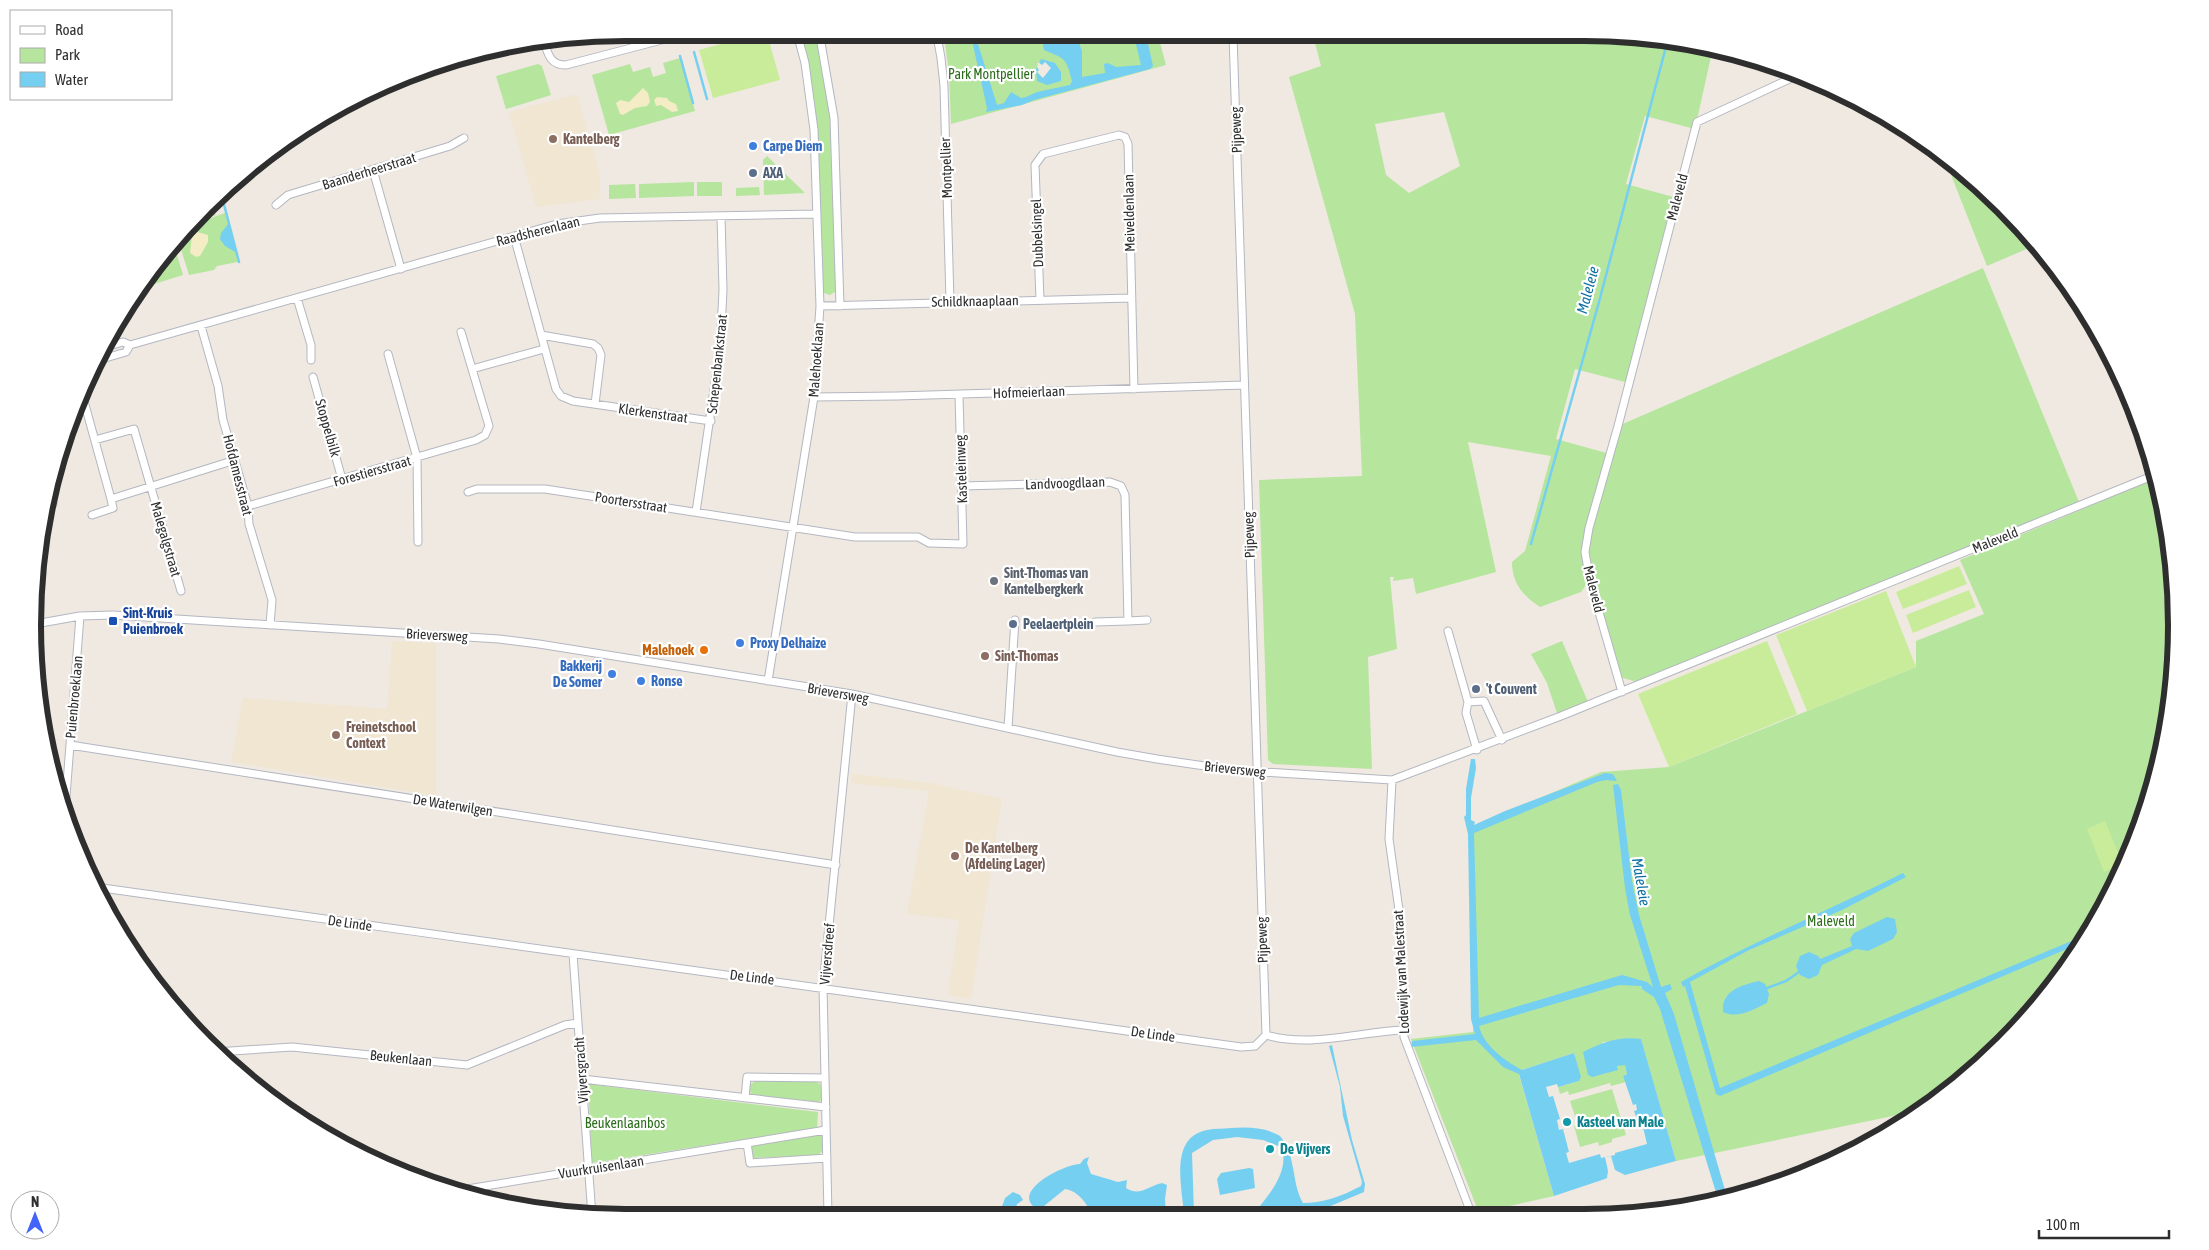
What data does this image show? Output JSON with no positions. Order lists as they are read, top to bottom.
{
  "streets": {
    "street": [
      "Pijpeweg",
      "Montpellier",
      "Baanderheerstraat",
      "Maleveld",
      "Meiveldenlaan",
      "Raadsherenlaan",
      "Dubbelsingel",
      "Schildknaaplaan",
      "Malehoeklaan",
      "Schepenbankstraat",
      "Hofmeierlaan",
      "Klerkenstraat",
      "Stoppelbilk",
      "Kasteleinweg",
      "Forestiersstraat",
      "Hofdamesstraat",
      "Landvoogdlaan",
      "Poortersstraat",
      "Malegalgstraat",
      "Brieversweg",
      "Puienbroeklaan",
      "De Waterwilgen",
      "De Linde",
      "Vijversdreef",
      "Lodewijk van Malestraat",
      "Beukenlaan",
      "Vijversgracht",
      "Vuurkruisenlaan"
    ]
  },
  "crossings": [
    ["Pijpeweg", "Hofmeierlaan"],
    ["Pijpeweg", "Brieversweg"],
    ["Pijpeweg", "De Linde"],
    ["Montpellier", "Schildknaaplaan"],
    ["Maleveld", "Brieversweg"],
    ["Meiveldenlaan", "Dubbelsingel"],
    ["Meiveldenlaan", "Schildknaaplaan"],
    ["Meiveldenlaan", "Hofmeierlaan"],
    ["Raadsherenlaan", "Malehoeklaan"],
    ["Raadsherenlaan", "Schepenbankstraat"],
    ["Raadsherenlaan", "Klerkenstraat"],
    ["Raadsherenlaan", "Hofdamesstraat"],
    ["Dubbelsingel", "Schildknaaplaan"],
    ["Schildknaaplaan", "Malehoeklaan"],
    ["Malehoeklaan", "Hofmeierlaan"],
    ["Malehoeklaan", "Poortersstraat"],
    ["Malehoeklaan", "Brieversweg"],
    ["Schepenbankstraat", "Klerkenstraat"],
    ["Schepenbankstraat", "Poortersstraat"],
    ["Hofmeierlaan", "Kasteleinweg"],
    ["Stoppelbilk", "Forestiersstraat"],
    ["Kasteleinweg", "Landvoogdlaan"],
    ["Kasteleinweg", "Poortersstraat"],
    ["Forestiersstraat", "Hofdamesstraat"],
    ["Hofdamesstraat", "Brieversweg"],
    ["Brieversweg", "Puienbroeklaan"],
    ["Brieversweg", "Vijversdreef"],
    ["Brieversweg", "Lodewijk van Malestraat"],
    ["Puienbroeklaan", "De Waterwilgen"],
    ["De Waterwilgen", "Vijversdreef"],
    ["De Linde", "Vijversdreef"],
    ["De Linde", "Vijversgracht"],
    ["Vijversdreef", "Vuurkruisenlaan"],
    ["Beukenlaan", "Vijversgracht"],
    ["Vijversgracht", "Vuurkruisenlaan"]
  ],
  "water": ["Maleleie"],
  "parks": ["Park Montpellier", "Maleveld", "Beukenlaanbos"],
  "places": {
    "other": [
      "Kantelberg",
      "Carpe Diem",
      "AXA",
      "Sint-Thomas van Kantelbergkerk",
      "Peelaertplein",
      "Proxy Delhaize",
      "Malehoek",
      "Sint-Thomas",
      "Bakkerij De Somer",
      "Ronse",
      "'t Couvent",
      "Freinetschool Context",
      "De Kantelberg (Afdeling Lager)",
      "Kasteel van Male",
      "De Vijvers"
    ],
    "transit": ["Sint-Kruis Puienbroek"]
  },
  "legend": ["Road", "Park", "Water"],
  "scale_bar": "100 m",
  "north": "top"
}
